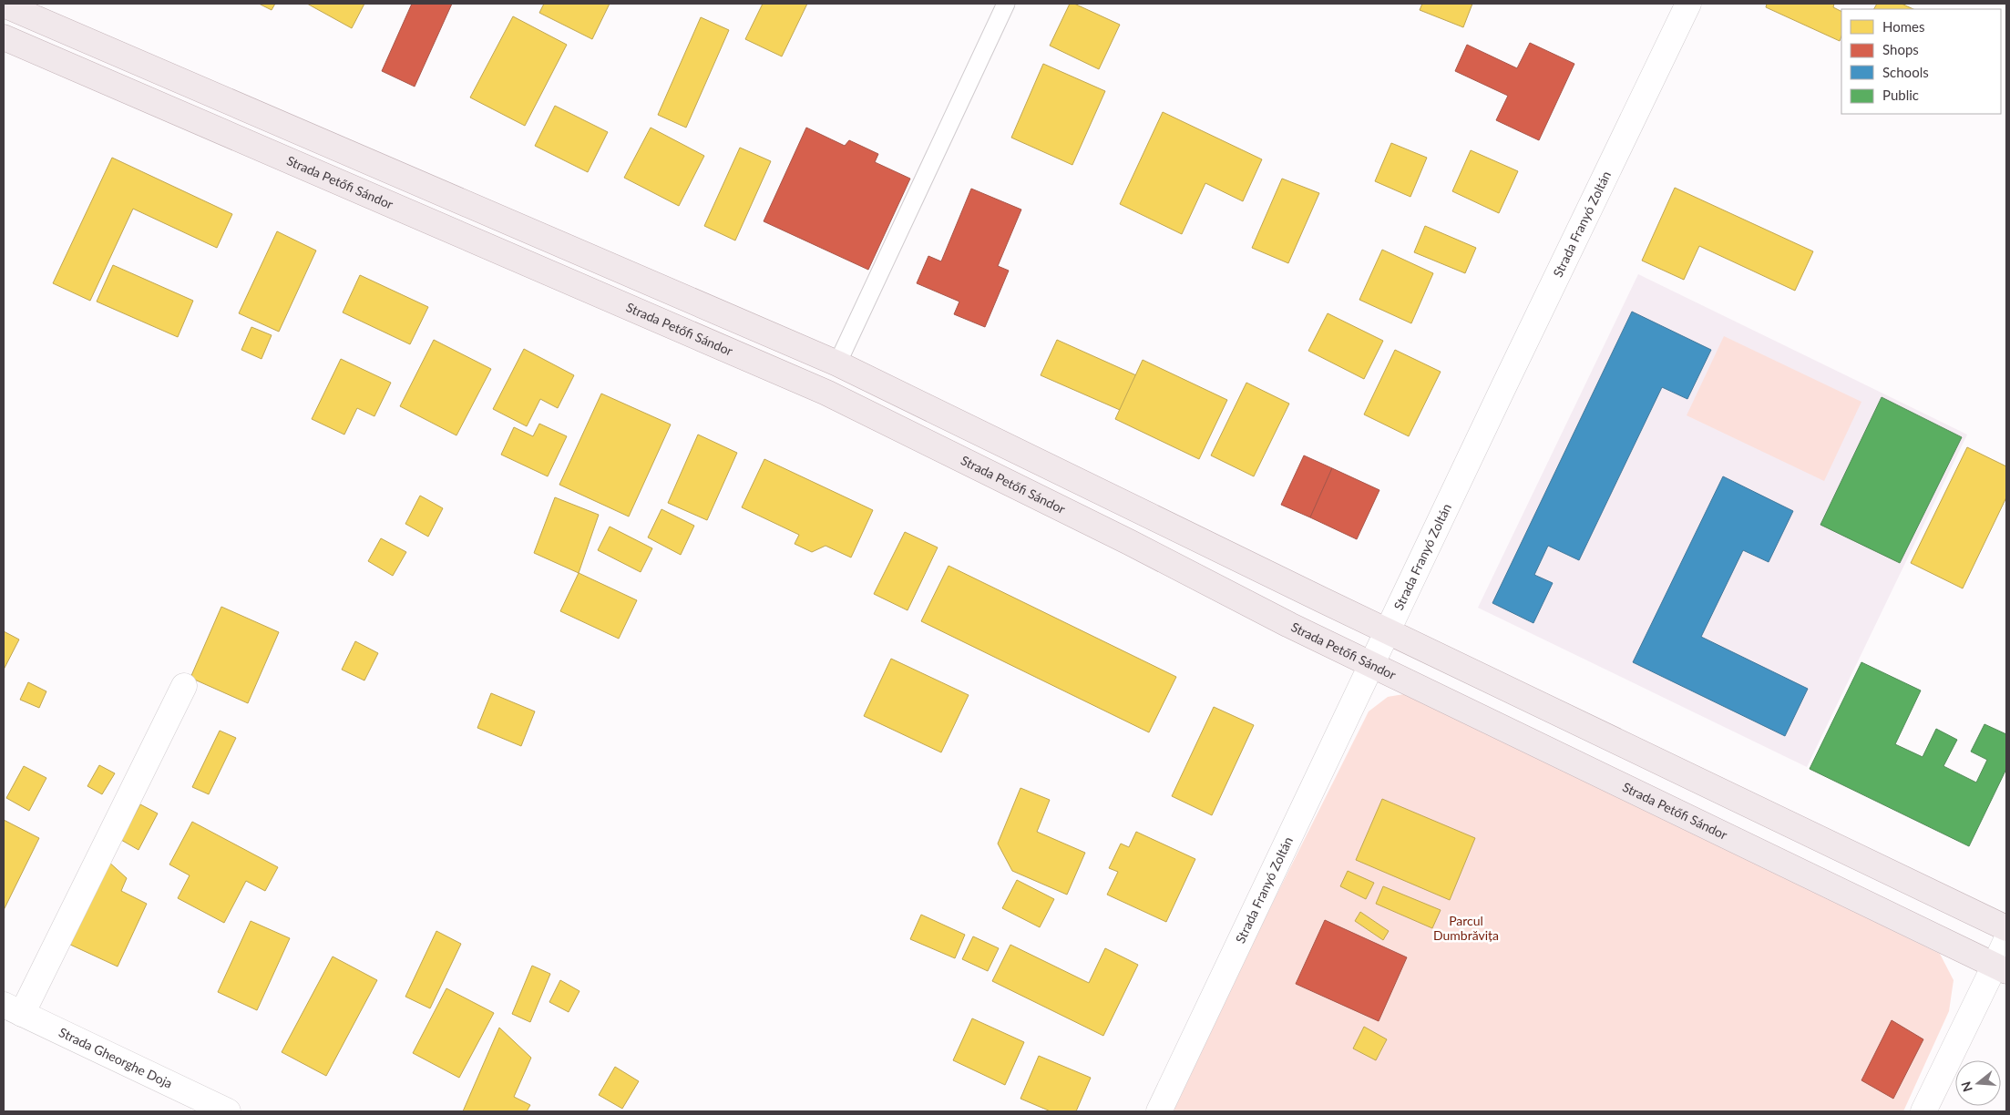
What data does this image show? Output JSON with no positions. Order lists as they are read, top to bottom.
{
  "streets": {
    "main road": ["Strada Petőfi Sándor"],
    "street": ["Strada Franyó Zoltán", "Strada Gheorghe Doja"]
  },
  "crossings": [
    ["Strada Petőfi Sándor", "Strada Franyó Zoltán"]
  ],
  "parks": ["Parcul Dumbrăvița"],
  "legend": [
    "Homes",
    "Shops",
    "Schools",
    "Public"
  ],
  "north": "left"
}
